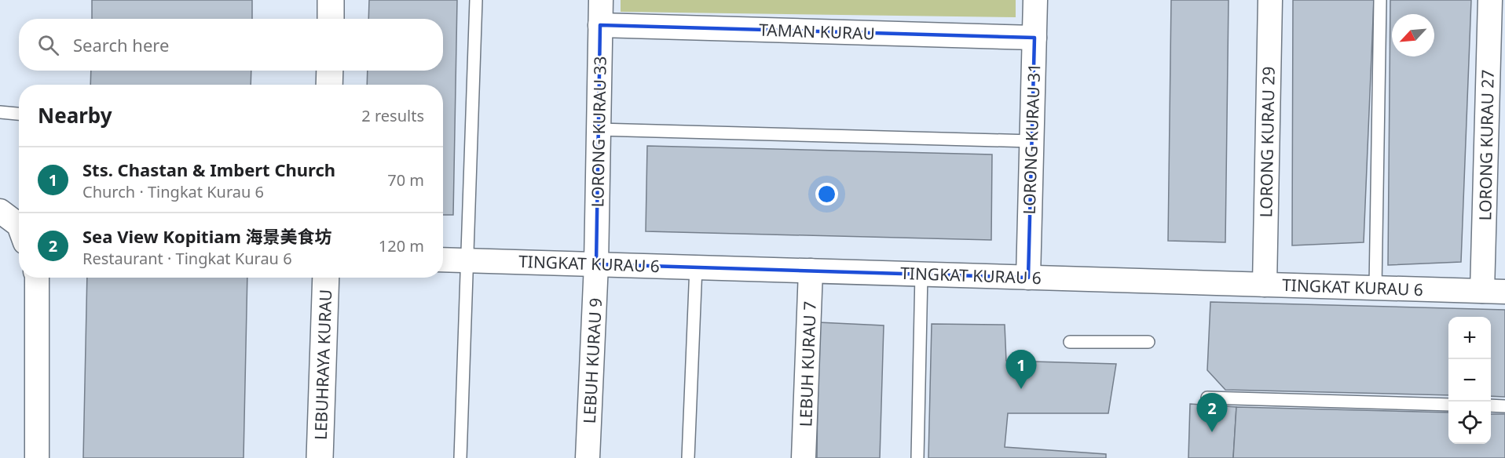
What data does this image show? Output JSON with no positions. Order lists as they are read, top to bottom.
{
  "streets": {
    "street": [
      "TAMAN KURAU",
      "LORONG KURAU 33",
      "LORONG KURAU 31",
      "LORONG KURAU 29",
      "LORONG KURAU 27",
      "TINGKAT KURAU 6",
      "LEBUH KURAU 9",
      "LEBUH KURAU 7",
      "LEBUHRAYA KURAU"
    ]
  },
  "crossings": [
    ["TAMAN KURAU", "LORONG KURAU 33"],
    ["TAMAN KURAU", "LORONG KURAU 31"],
    ["LORONG KURAU 33", "TINGKAT KURAU 6"],
    ["LORONG KURAU 33", "LEBUH KURAU 9"],
    ["LORONG KURAU 31", "TINGKAT KURAU 6"],
    ["LORONG KURAU 29", "TINGKAT KURAU 6"],
    ["LORONG KURAU 27", "TINGKAT KURAU 6"],
    ["TINGKAT KURAU 6", "LEBUH KURAU 9"],
    ["TINGKAT KURAU 6", "LEBUH KURAU 7"]
  ],
  "north": "bottom left",
  "page": {
    "search": "Search here",
    "heading": ["Nearby", "2 results"],
    "list": [
      {
        "mark": "1",
        "name": "Sts. Chastan & Imbert Church",
        "note": "Church · Tingkat Kurau 6",
        "value": "70 m"
      },
      {
        "mark": "2",
        "name": "Sea View Kopitiam 海景美食坊",
        "note": "Restaurant · Tingkat Kurau 6",
        "value": "120 m"
      }
    ],
    "map_buttons": ["+", "−"],
    "pins": ["1", "2"]
  }
}
